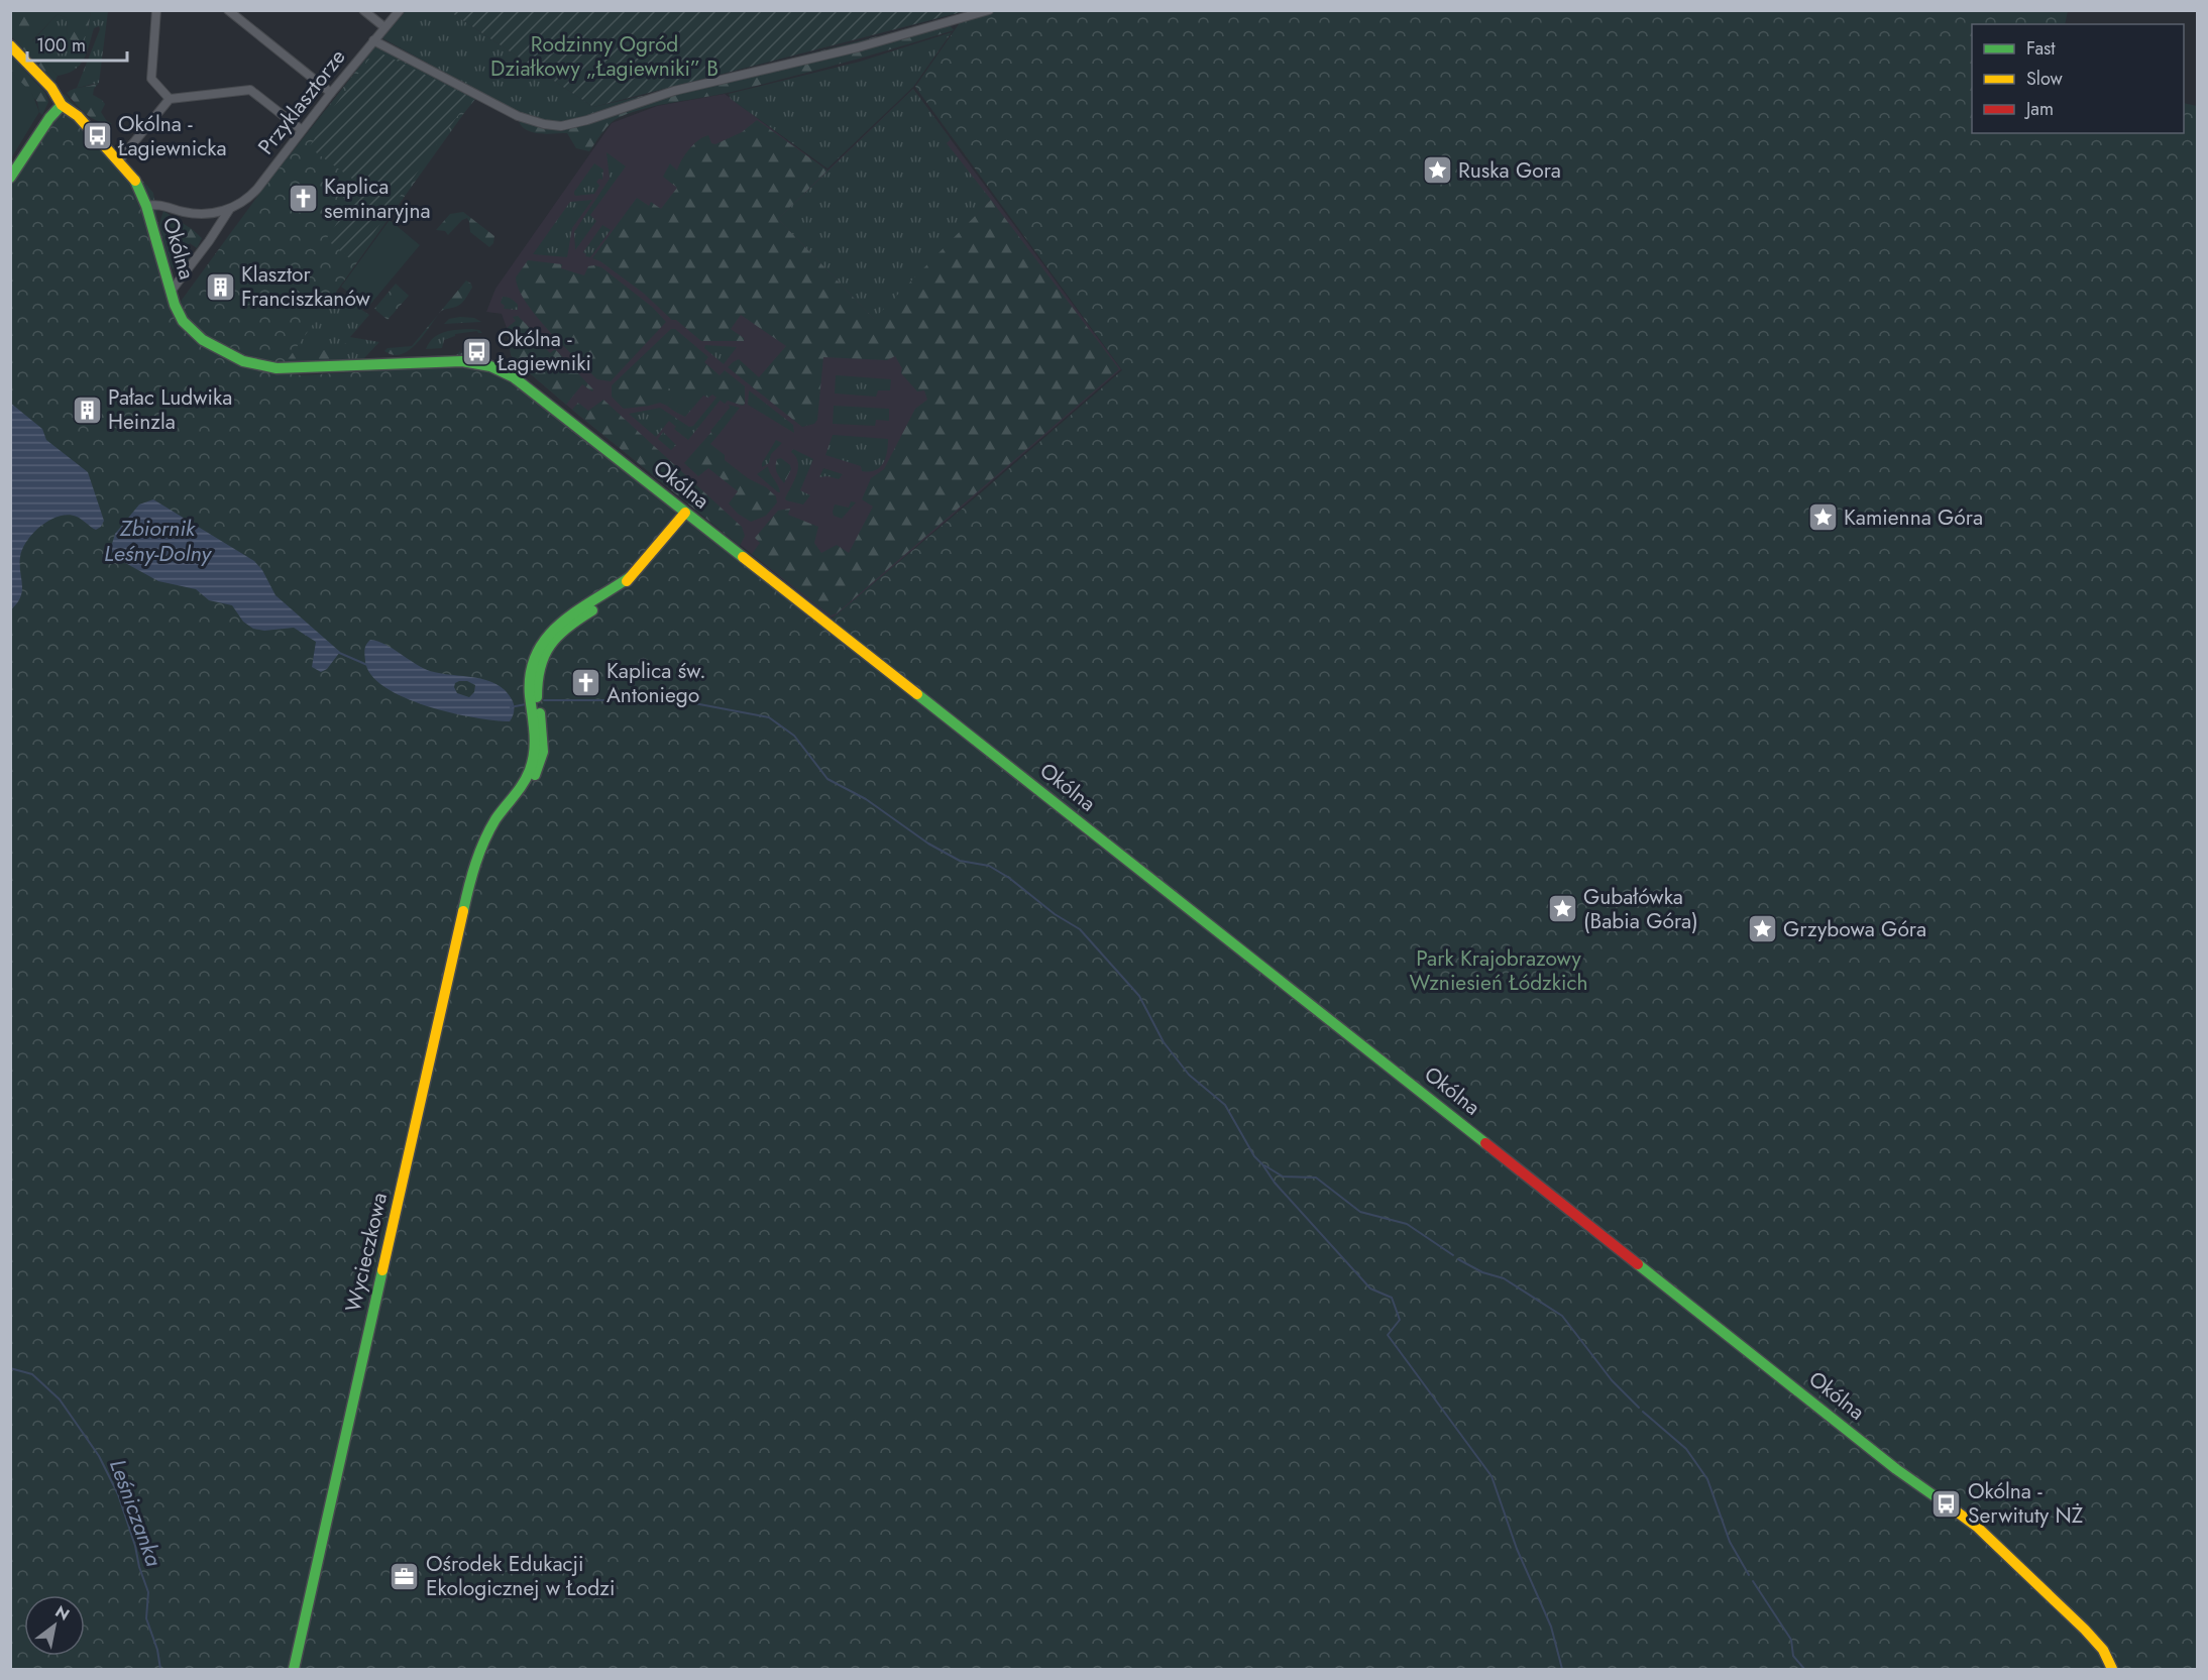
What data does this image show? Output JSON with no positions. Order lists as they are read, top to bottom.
{
  "streets": {
    "street": ["Przyklasztorze", "Okólna", "Wycieczkowa"]
  },
  "crossings": [
    ["Przyklasztorze", "Okólna"],
    ["Okólna", "Wycieczkowa"]
  ],
  "water": ["Zbiornik Leśny-Dolny", "Leśniczanka"],
  "parks": ["Rodzinny Ogród Działkowy „Łagiewniki” B", "Park Krajobrazowy Wzniesień Łódzkich"],
  "places": {
    "bus stop": ["Okólna - Łagiewnicka", "Okólna - Łagiewniki", "Okólna - Serwituty NŻ"],
    "place": [
      "Ruska Gora",
      "Kamienna Góra",
      "Gubałówka (Babia Góra)",
      "Grzybowa Góra"
    ],
    "church": ["Kaplica seminaryjna", "Kaplica św. Antoniego"],
    "building": ["Klasztor Franciszkanów", "Pałac Ludwika Heinzla"],
    "office": ["Ośrodek Edukacji Ekologicznej w Łodzi"]
  },
  "legend": ["Fast", "Slow", "Jam"],
  "scale_bar": "100 m",
  "north": "top right"
}
